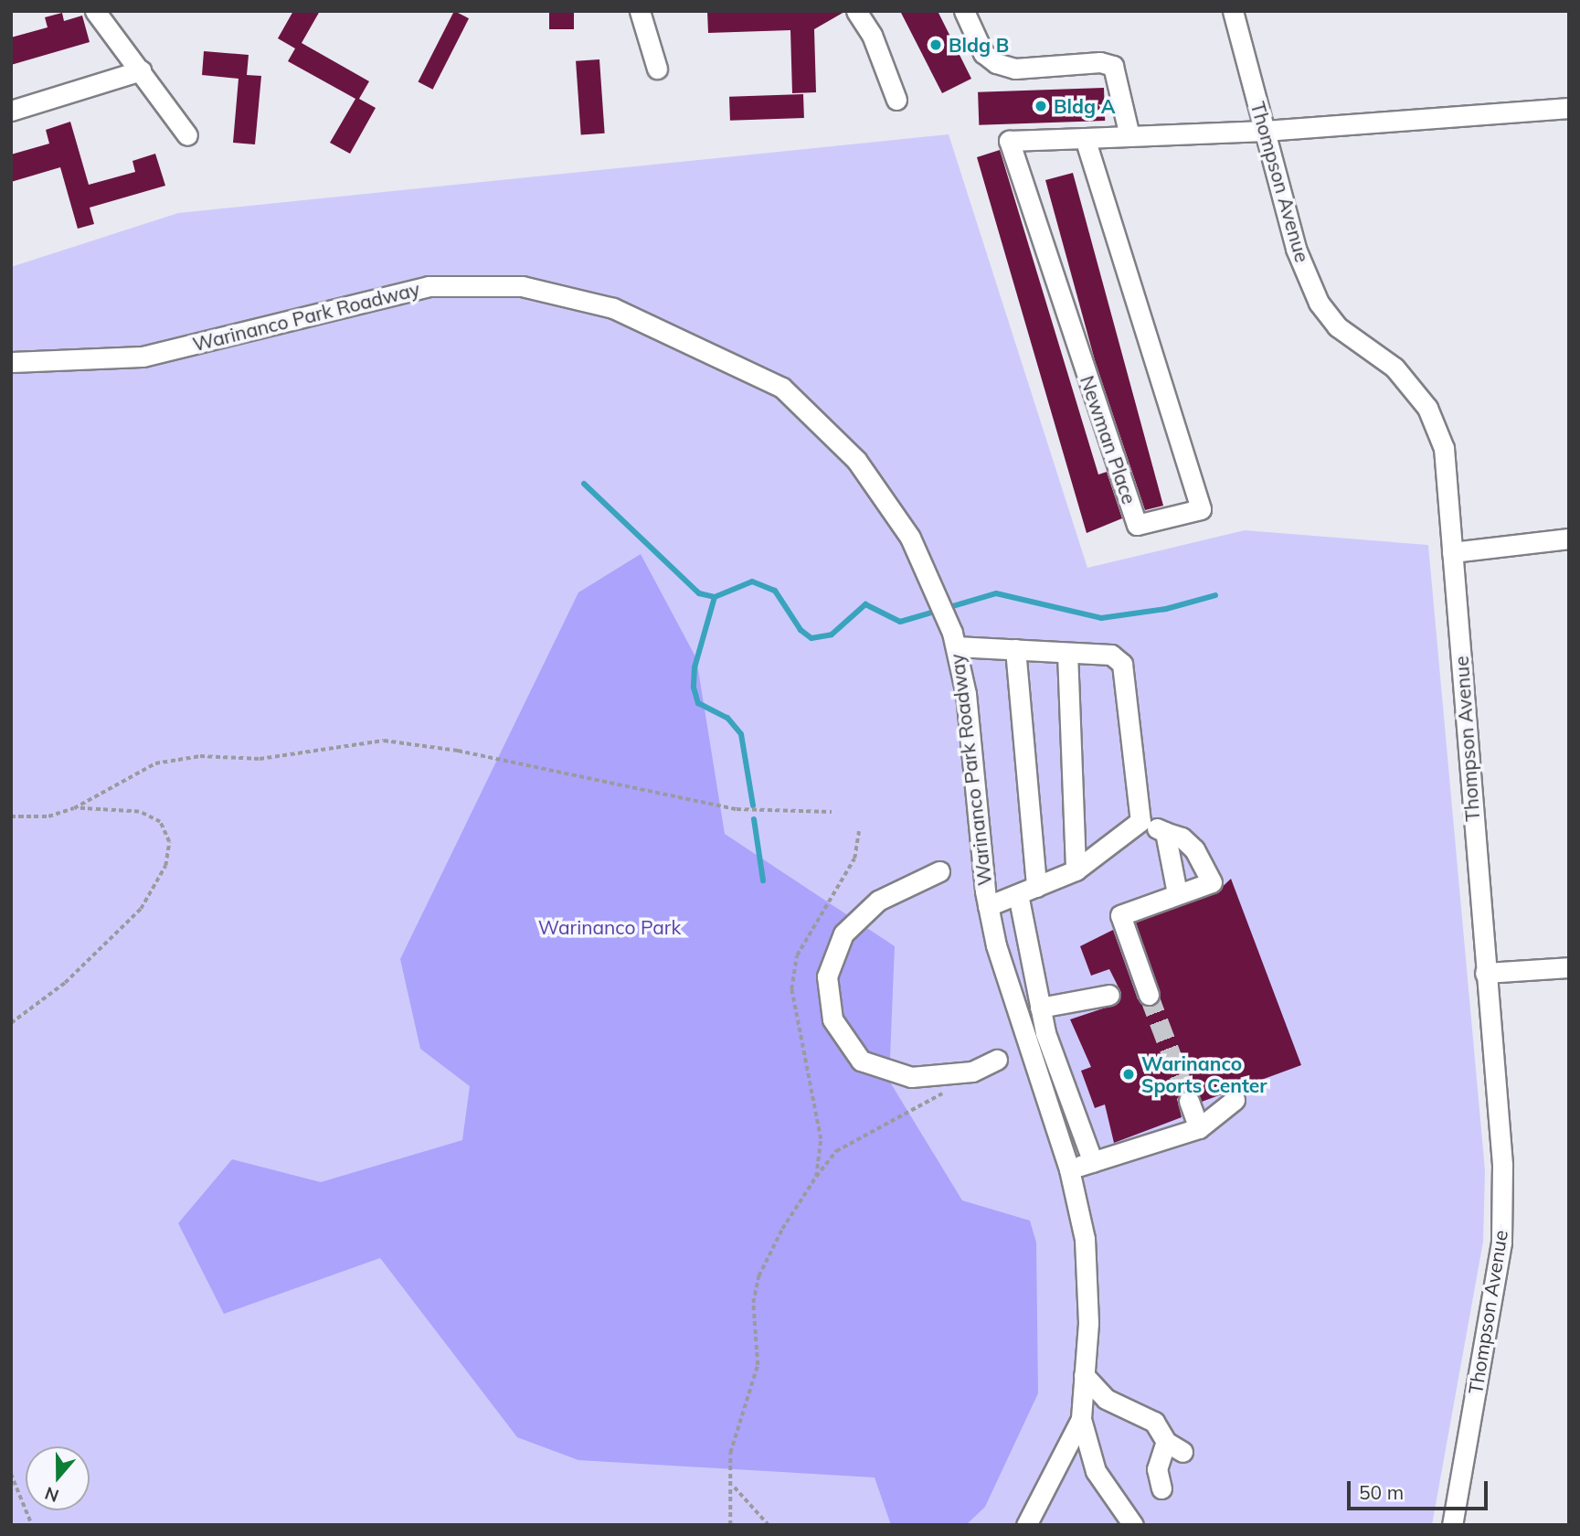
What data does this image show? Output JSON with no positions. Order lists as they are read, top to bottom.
{
  "streets": {
    "street": ["Thompson Avenue", "Warinanco Park Roadway", "Newman Place"]
  },
  "crossings": [
    ["Thompson Avenue", "Newman Place"]
  ],
  "parks": ["Warinanco Park"],
  "places": ["Bldg B", "Bldg A", "Warinanco Sports Center"],
  "scale_bar": "50 m",
  "north": "bottom"
}
